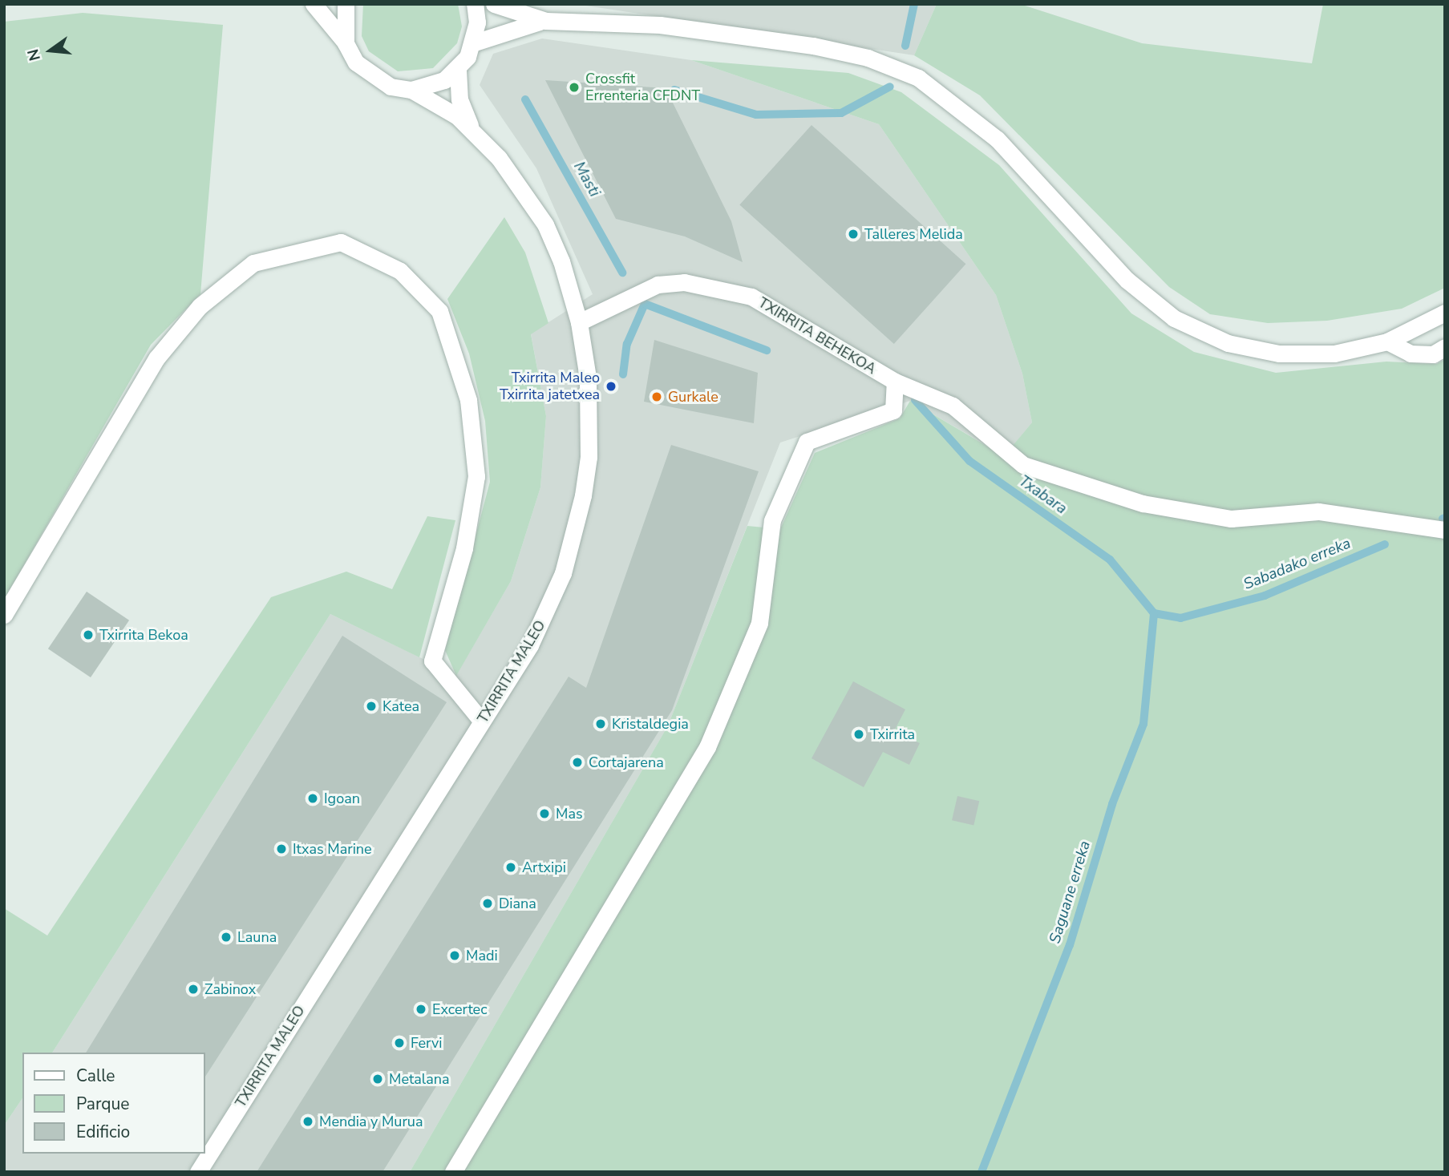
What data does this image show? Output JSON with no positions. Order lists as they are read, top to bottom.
{
  "streets": {
    "street": ["TXIRRITA BEHEKOA", "TXIRRITA MALEO"]
  },
  "crossings": [
    ["TXIRRITA BEHEKOA", "TXIRRITA MALEO"]
  ],
  "water": [
    "Masti",
    "Txabara",
    "Sabadako erreka",
    "Saguane erreka"
  ],
  "places": [
    "Crossfit Errenteria CFDNT",
    "Talleres Melida",
    "Txirrita Maleo Txirrita jatetxea",
    "Gurkale",
    "Txirrita Bekoa",
    "Katea",
    "Kristaldegia",
    "Txirrita",
    "Cortajarena",
    "Igoan",
    "Mas",
    "Itxas Marine",
    "Artxipi",
    "Diana",
    "Launa",
    "Madi",
    "Zabinox",
    "Excertec",
    "Fervi",
    "Metalana",
    "Mendia y Murua"
  ],
  "legend": ["Calle", "Parque", "Edificio"],
  "north": "left"
}
